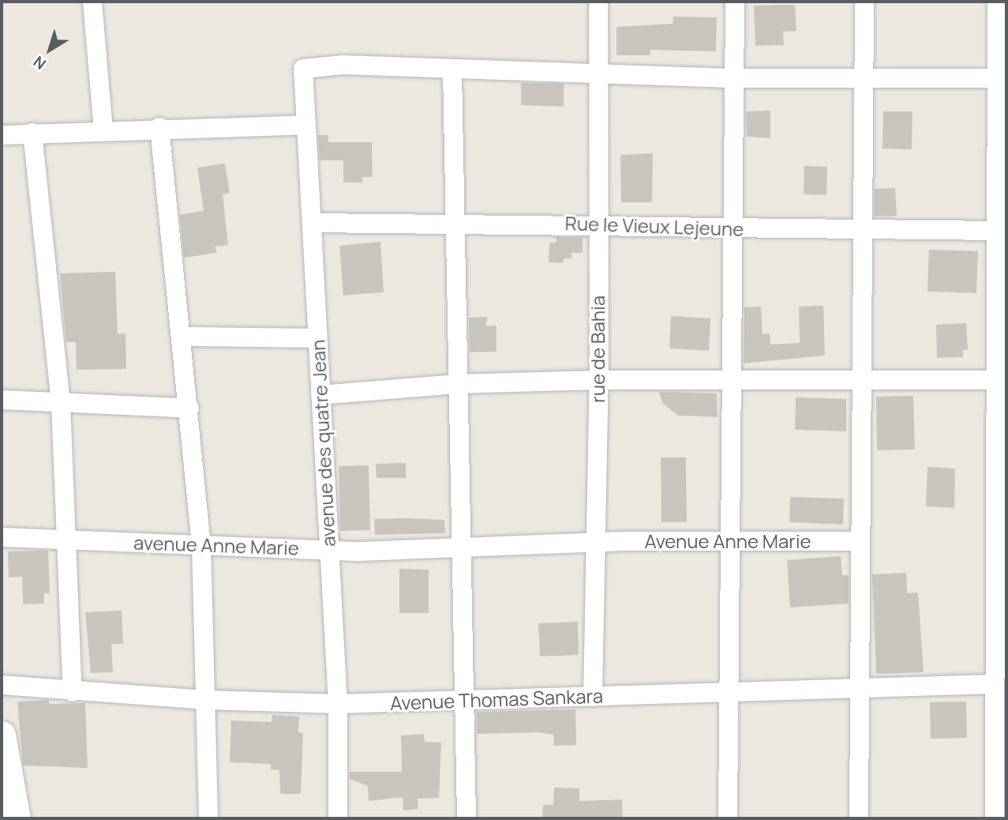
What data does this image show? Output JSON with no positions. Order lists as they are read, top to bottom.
{
  "streets": {
    "street": [
      "Rue le Vieux Lejeune",
      "rue de Bahia",
      "avenue des quatre Jean",
      "Avenue Anne Marie",
      "avenue Anne Marie",
      "Avenue Thomas Sankara"
    ]
  },
  "crossings": [
    ["Rue le Vieux Lejeune", "rue de Bahia"],
    ["Rue le Vieux Lejeune", "avenue des quatre Jean"],
    ["rue de Bahia", "Avenue Anne Marie"],
    ["rue de Bahia", "avenue Anne Marie"],
    ["rue de Bahia", "Avenue Thomas Sankara"],
    ["avenue des quatre Jean", "avenue Anne Marie"],
    ["avenue des quatre Jean", "Avenue Thomas Sankara"],
    ["Avenue Anne Marie", "avenue Anne Marie"]
  ],
  "north": "bottom left"
}
